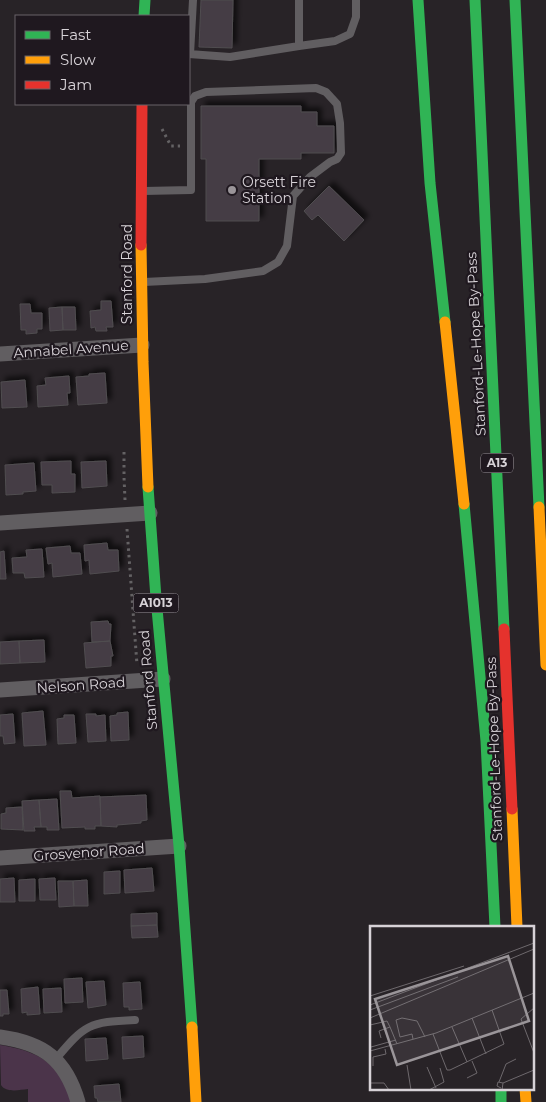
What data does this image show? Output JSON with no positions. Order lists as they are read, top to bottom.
{
  "streets": {
    "main road": [
      "Stanford Road",
      "Stanford-Le-Hope By-Pass",
      "A13",
      "A1013"
    ],
    "street": ["Annabel Avenue", "Nelson Road", "Grosvenor Road"]
  },
  "crossings": [
    ["Stanford Road", "Annabel Avenue"],
    ["Stanford Road", "Nelson Road"],
    ["Stanford Road", "Grosvenor Road"]
  ],
  "places": ["Orsett Fire Station"],
  "legend": ["Fast", "Slow", "Jam"]
}
